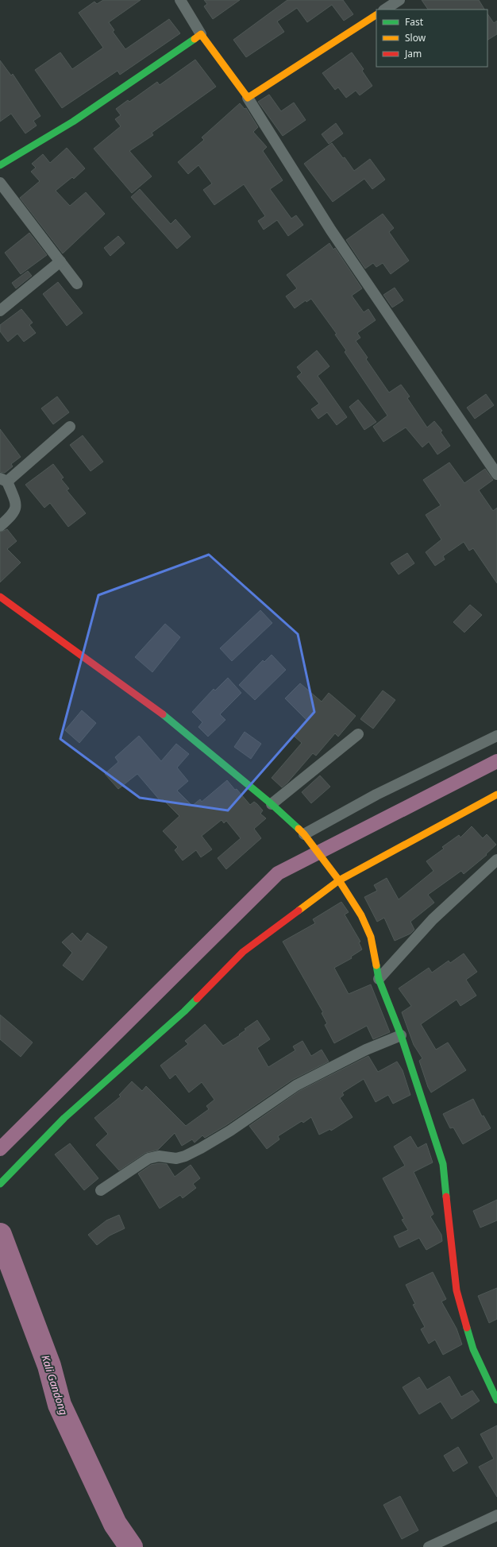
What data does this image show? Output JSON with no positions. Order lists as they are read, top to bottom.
{
  "water": ["Kali Gandong"],
  "legend": ["Fast", "Slow", "Jam"]
}
